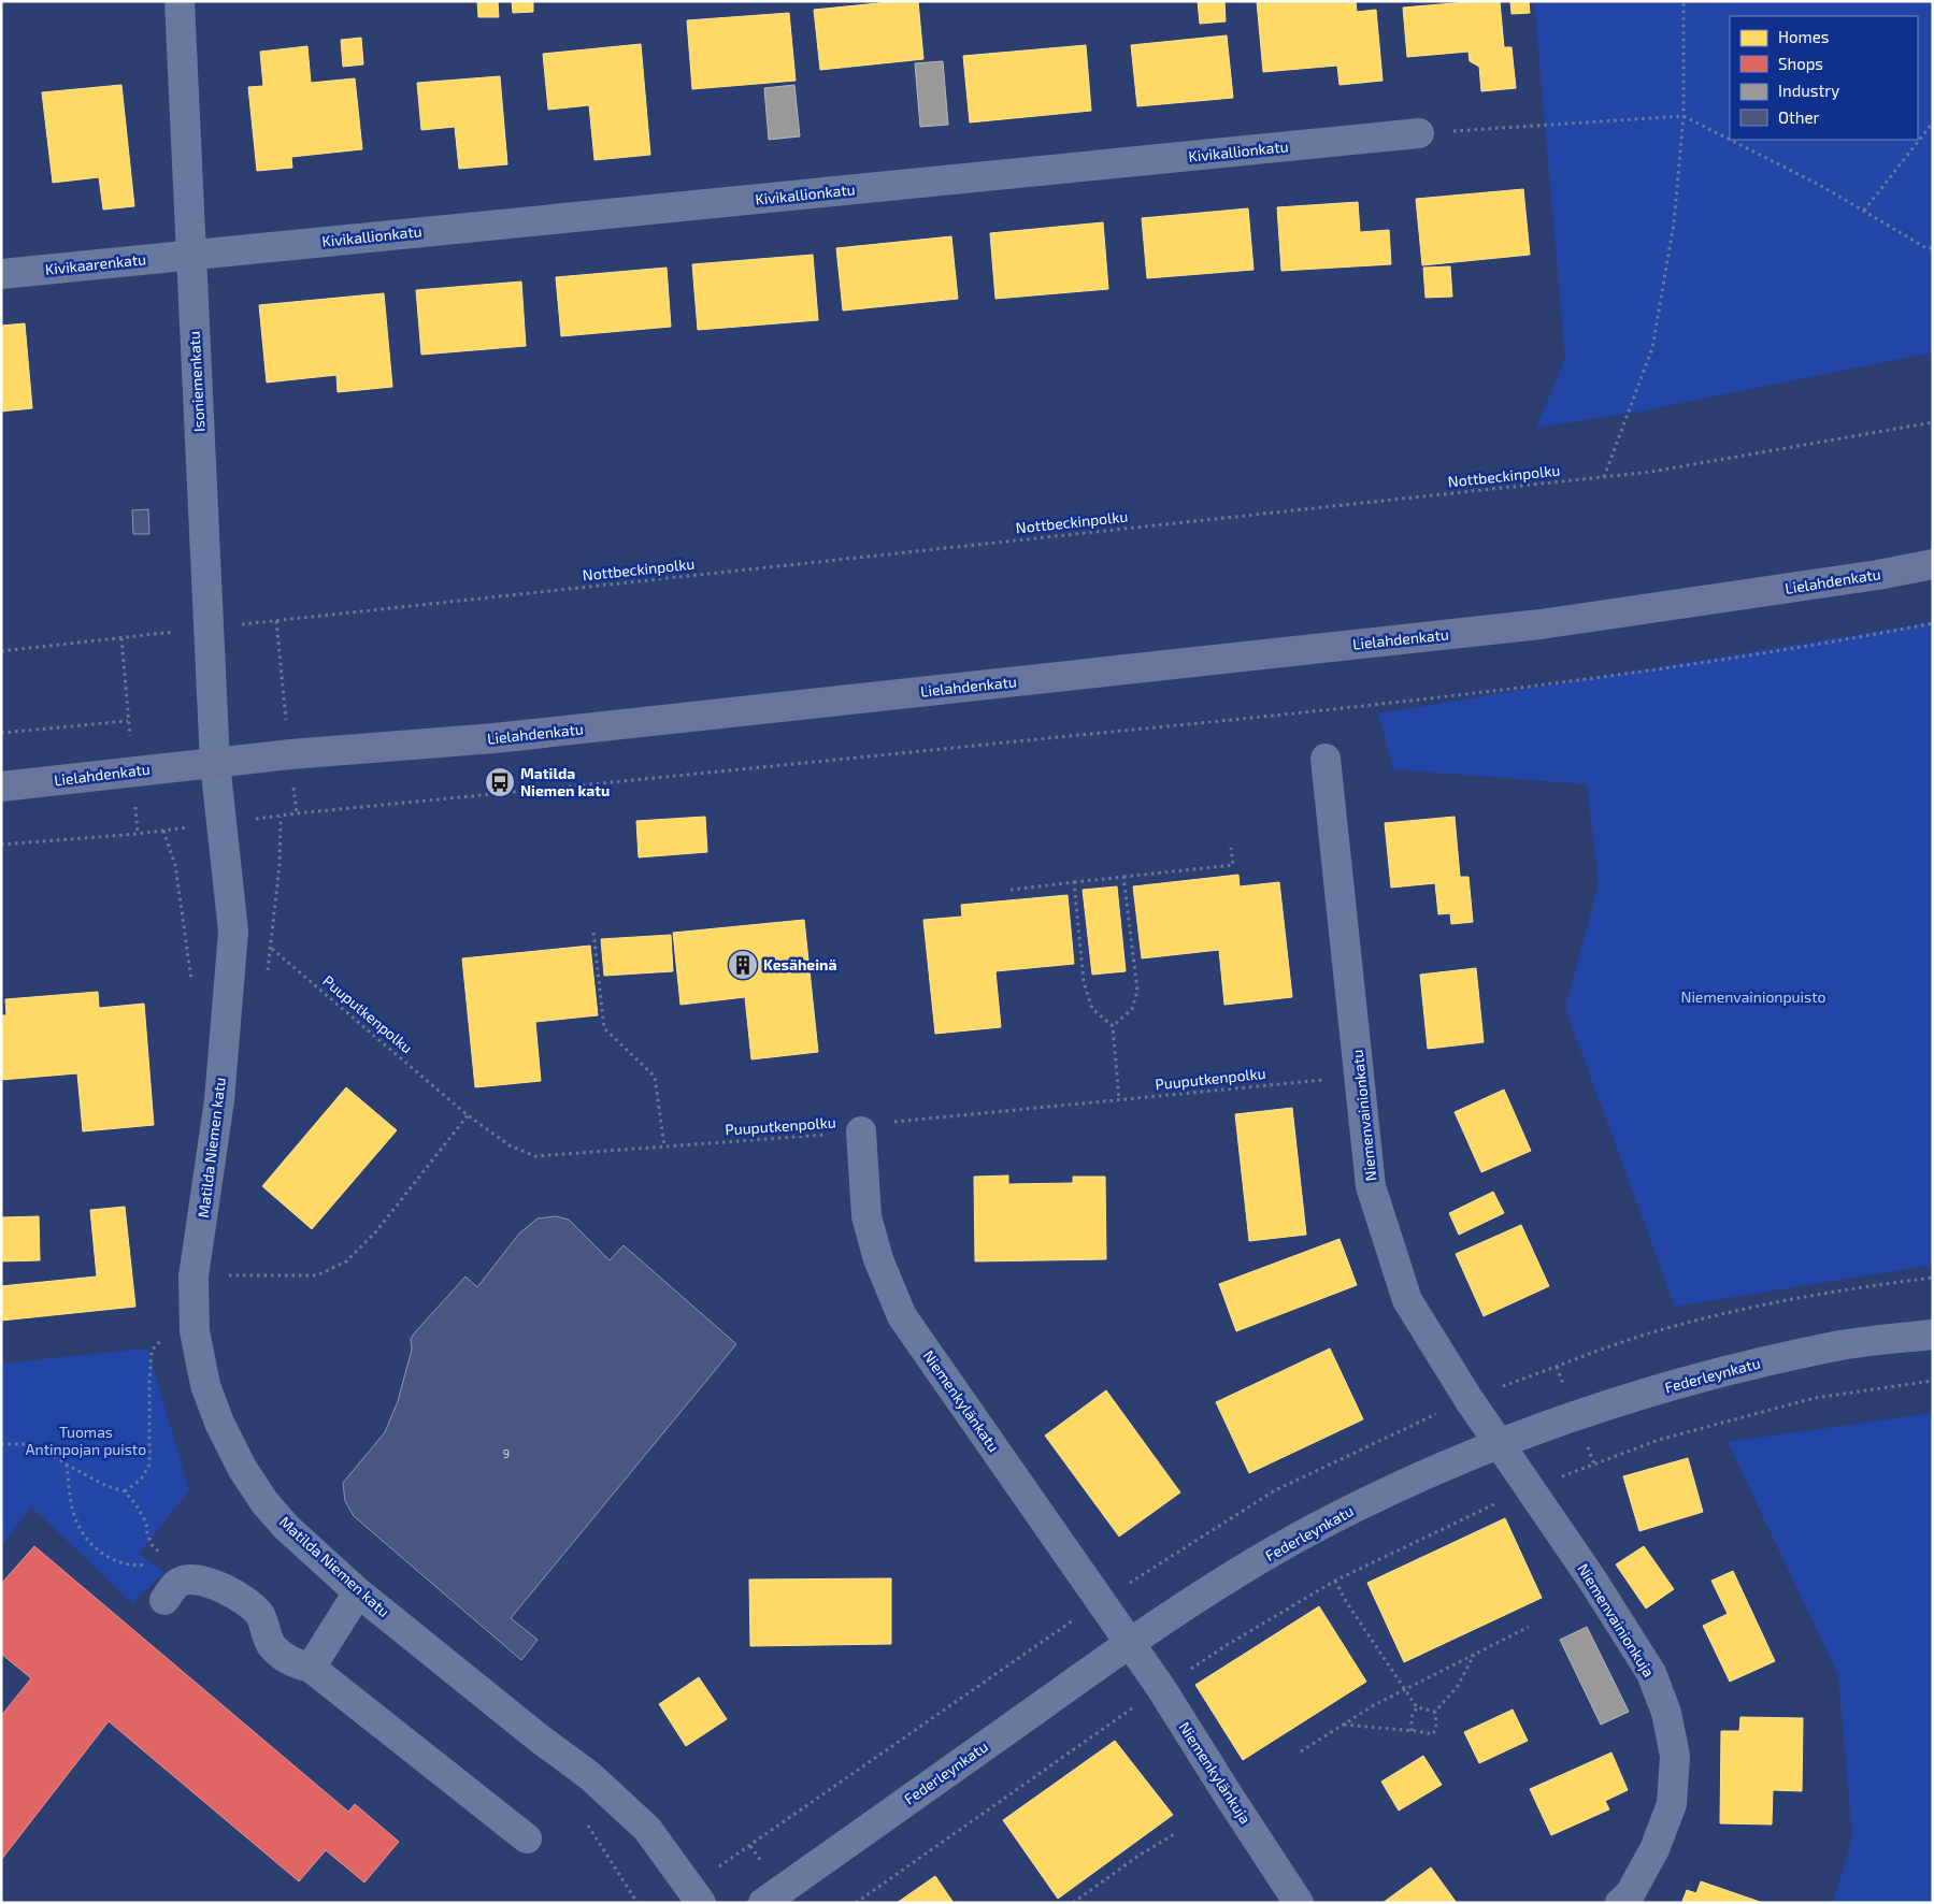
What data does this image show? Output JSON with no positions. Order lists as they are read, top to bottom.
{
  "streets": {
    "main road": ["Lielahdenkatu"],
    "street": [
      "Kivikallionkatu",
      "Kivikaarenkatu",
      "Isoniemenkatu",
      "Niemenvainionkatu",
      "Matilda Niemen katu",
      "Federleynkatu",
      "Niemenkylänkatu",
      "Niemenvainionkuja",
      "Niemenkylänkuja"
    ],
    "path": ["Nottbeckinpolku", "Puuputkenpolku"]
  },
  "crossings": [
    ["Kivikallionkatu", "Kivikaarenkatu"],
    ["Kivikallionkatu", "Isoniemenkatu"],
    ["Kivikaarenkatu", "Isoniemenkatu"],
    ["Isoniemenkatu", "Nottbeckinpolku"],
    ["Isoniemenkatu", "Lielahdenkatu"],
    ["Isoniemenkatu", "Matilda Niemen katu"],
    ["Lielahdenkatu", "Matilda Niemen katu"],
    ["Puuputkenpolku", "Niemenvainionkatu"],
    ["Puuputkenpolku", "Niemenkylänkatu"],
    ["Niemenvainionkatu", "Federleynkatu"],
    ["Niemenvainionkatu", "Niemenvainionkuja"],
    ["Federleynkatu", "Niemenkylänkatu"],
    ["Federleynkatu", "Niemenvainionkuja"],
    ["Federleynkatu", "Niemenkylänkuja"],
    ["Niemenkylänkatu", "Niemenkylänkuja"]
  ],
  "parks": ["Niemenvainionpuisto", "Tuomas Antinpojan puisto"],
  "places": {
    "bus stop": ["Matilda Niemen katu"],
    "building": ["Kesäheinä"]
  },
  "house_numbers": ["9"],
  "legend": [
    "Homes",
    "Shops",
    "Industry",
    "Other"
  ]
}
